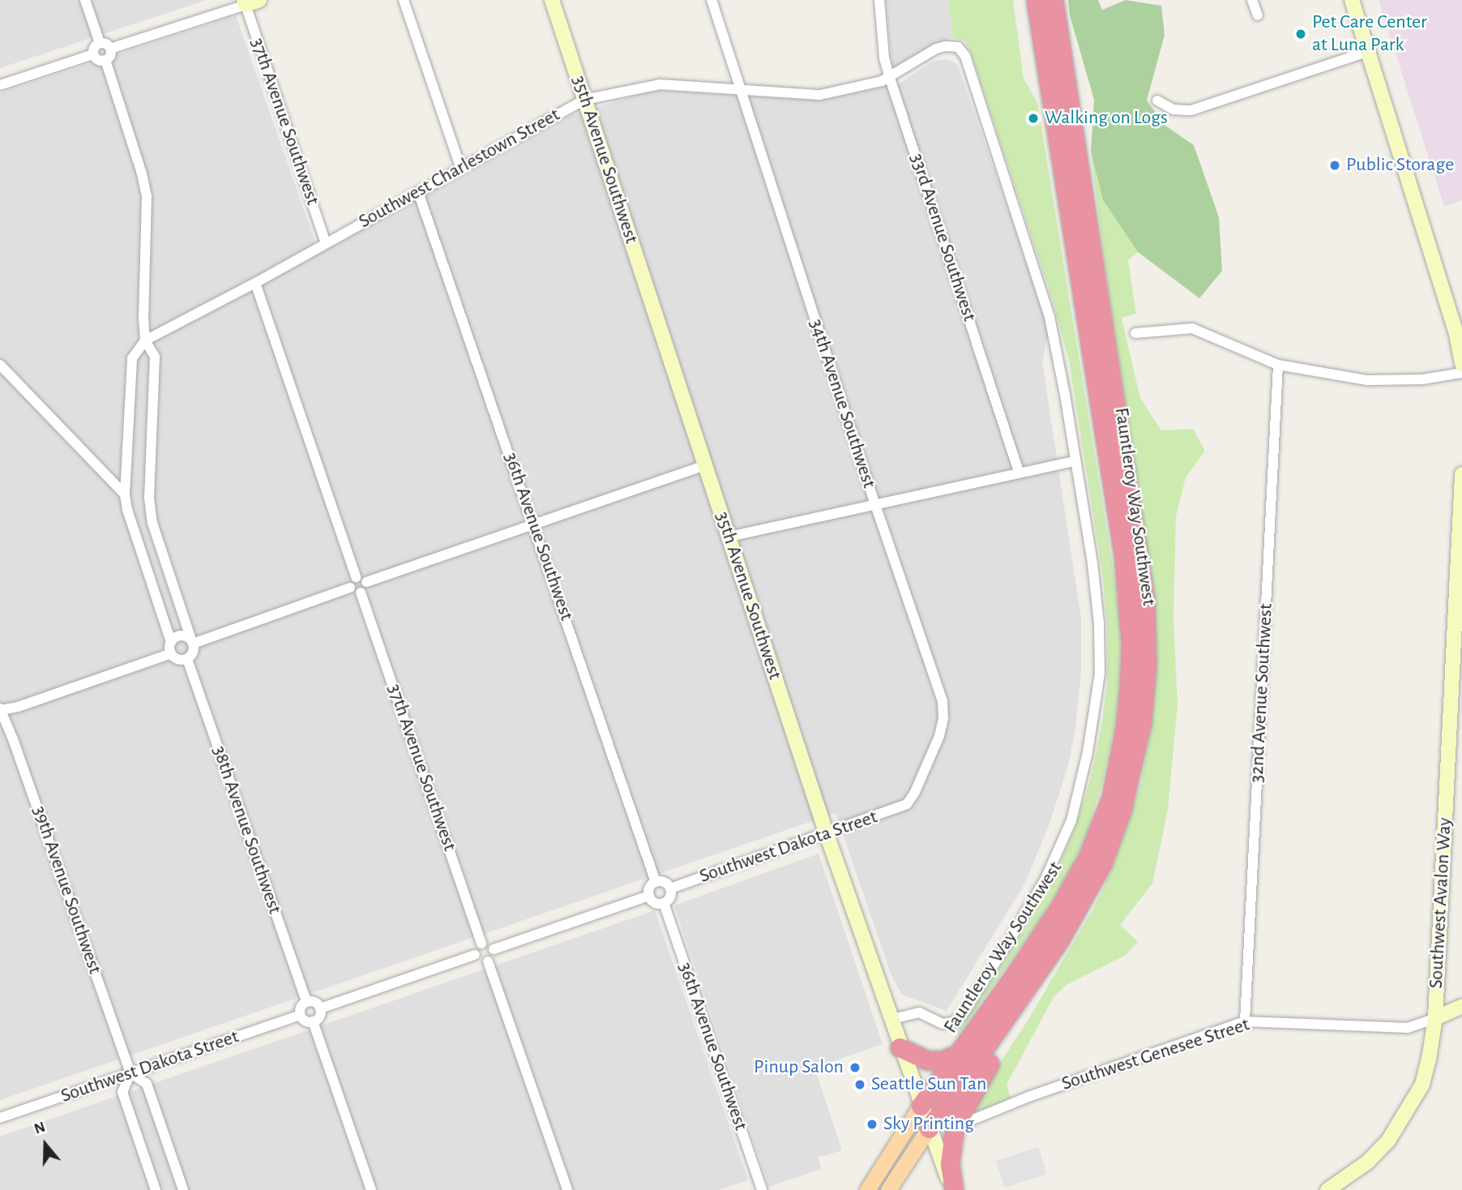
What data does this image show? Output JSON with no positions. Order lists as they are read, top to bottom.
{
  "streets": {
    "highway": ["Fauntleroy Way Southwest"],
    "main road": ["35th Avenue Southwest", "Southwest Avalon Way", "Southwest Genesee Street"],
    "street": [
      "37th Avenue Southwest",
      "Southwest Charlestown Street",
      "33rd Avenue Southwest",
      "34th Avenue Southwest",
      "36th Avenue Southwest",
      "32nd Avenue Southwest",
      "38th Avenue Southwest",
      "Southwest Dakota Street",
      "39th Avenue Southwest"
    ]
  },
  "crossings": [
    ["37th Avenue Southwest", "Southwest Charlestown Street"],
    ["35th Avenue Southwest", "Southwest Charlestown Street"],
    ["35th Avenue Southwest", "Fauntleroy Way Southwest"],
    ["35th Avenue Southwest", "Southwest Dakota Street"],
    ["Southwest Charlestown Street", "33rd Avenue Southwest"],
    ["Southwest Charlestown Street", "34th Avenue Southwest"],
    ["Southwest Charlestown Street", "Fauntleroy Way Southwest"],
    ["Southwest Charlestown Street", "36th Avenue Southwest"],
    ["34th Avenue Southwest", "Southwest Dakota Street"],
    ["36th Avenue Southwest", "Southwest Dakota Street"],
    ["32nd Avenue Southwest", "Southwest Genesee Street"],
    ["38th Avenue Southwest", "Southwest Dakota Street"],
    ["Southwest Dakota Street", "39th Avenue Southwest"],
    ["Southwest Avalon Way", "Southwest Genesee Street"]
  ],
  "places": [
    "Pet Care Center at Luna Park",
    "Walking on Logs",
    "Public Storage",
    "Pinup Salon",
    "Seattle Sun Tan",
    "Sky Printing"
  ],
  "north": "top"
}
